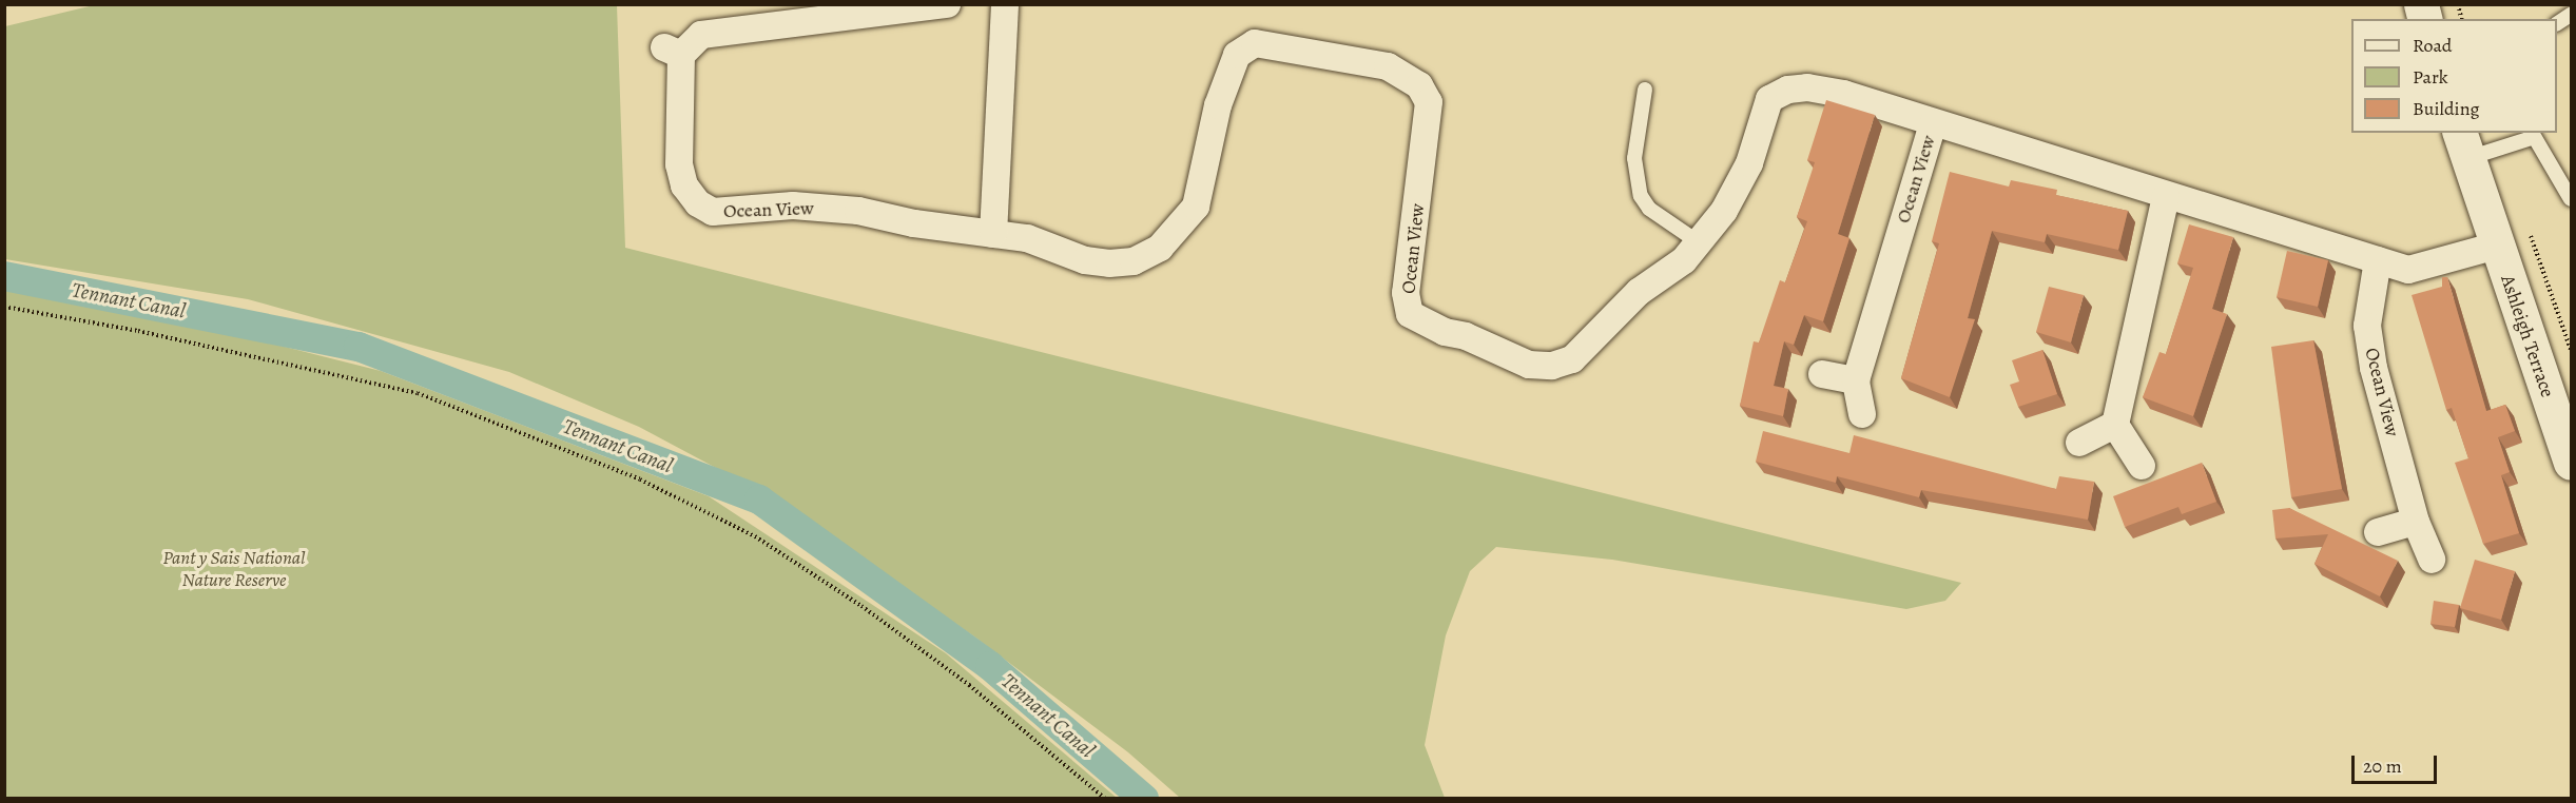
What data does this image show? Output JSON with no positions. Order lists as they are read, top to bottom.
{
  "streets": {
    "main road": ["Ashleigh Terrace"],
    "street": ["Ocean View"]
  },
  "crossings": [
    ["Ocean View", "Ashleigh Terrace"]
  ],
  "water": ["Tennant Canal"],
  "parks": ["Pant y Sais National Nature Reserve"],
  "legend": ["Road", "Park", "Building"],
  "scale_bar": "20 m"
}
